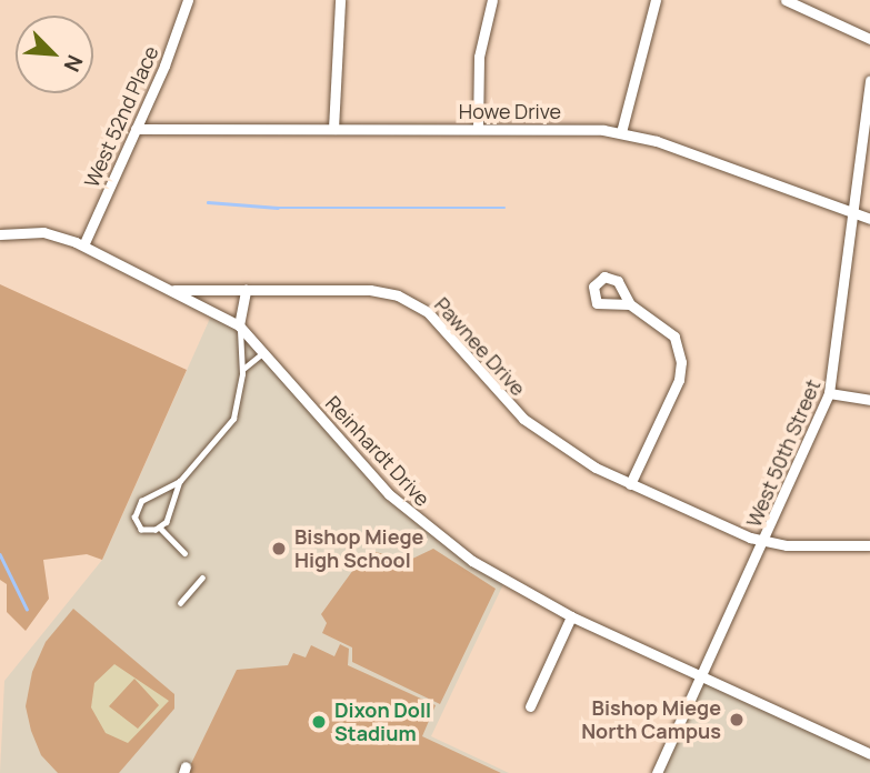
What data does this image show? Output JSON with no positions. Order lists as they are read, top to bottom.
{
  "streets": {
    "street": [
      "Howe Drive",
      "West 52nd Place",
      "Pawnee Drive",
      "Reinhardt Drive",
      "West 50th Street"
    ]
  },
  "crossings": [
    ["Howe Drive", "West 52nd Place"],
    ["Howe Drive", "West 50th Street"],
    ["West 52nd Place", "Reinhardt Drive"],
    ["Pawnee Drive", "Reinhardt Drive"],
    ["Pawnee Drive", "West 50th Street"],
    ["Reinhardt Drive", "West 50th Street"]
  ],
  "places": ["Bishop Miege High School", "Bishop Miege North Campus", "Dixon Doll Stadium"],
  "north": "bottom right"
}
